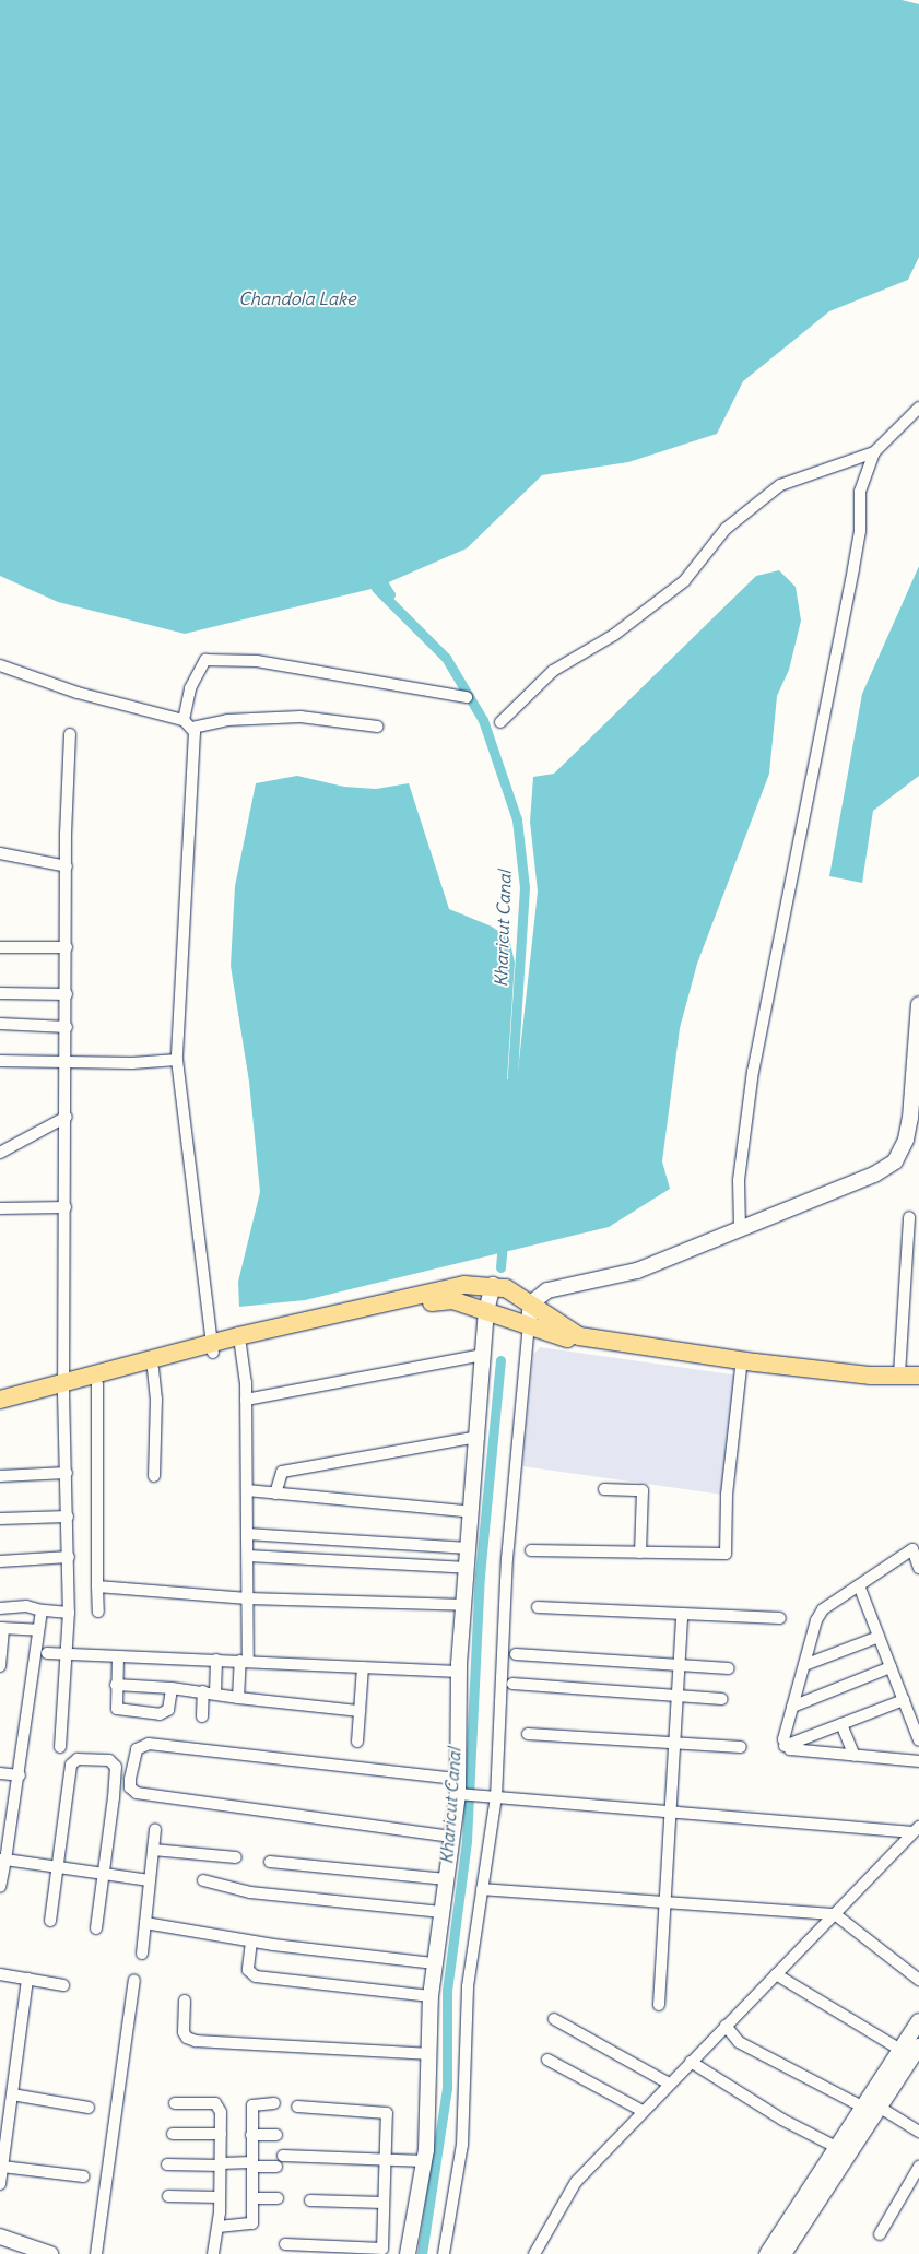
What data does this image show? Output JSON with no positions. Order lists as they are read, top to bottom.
{
  "water": ["Chandola Lake", "Kharicut Canal"]
}
